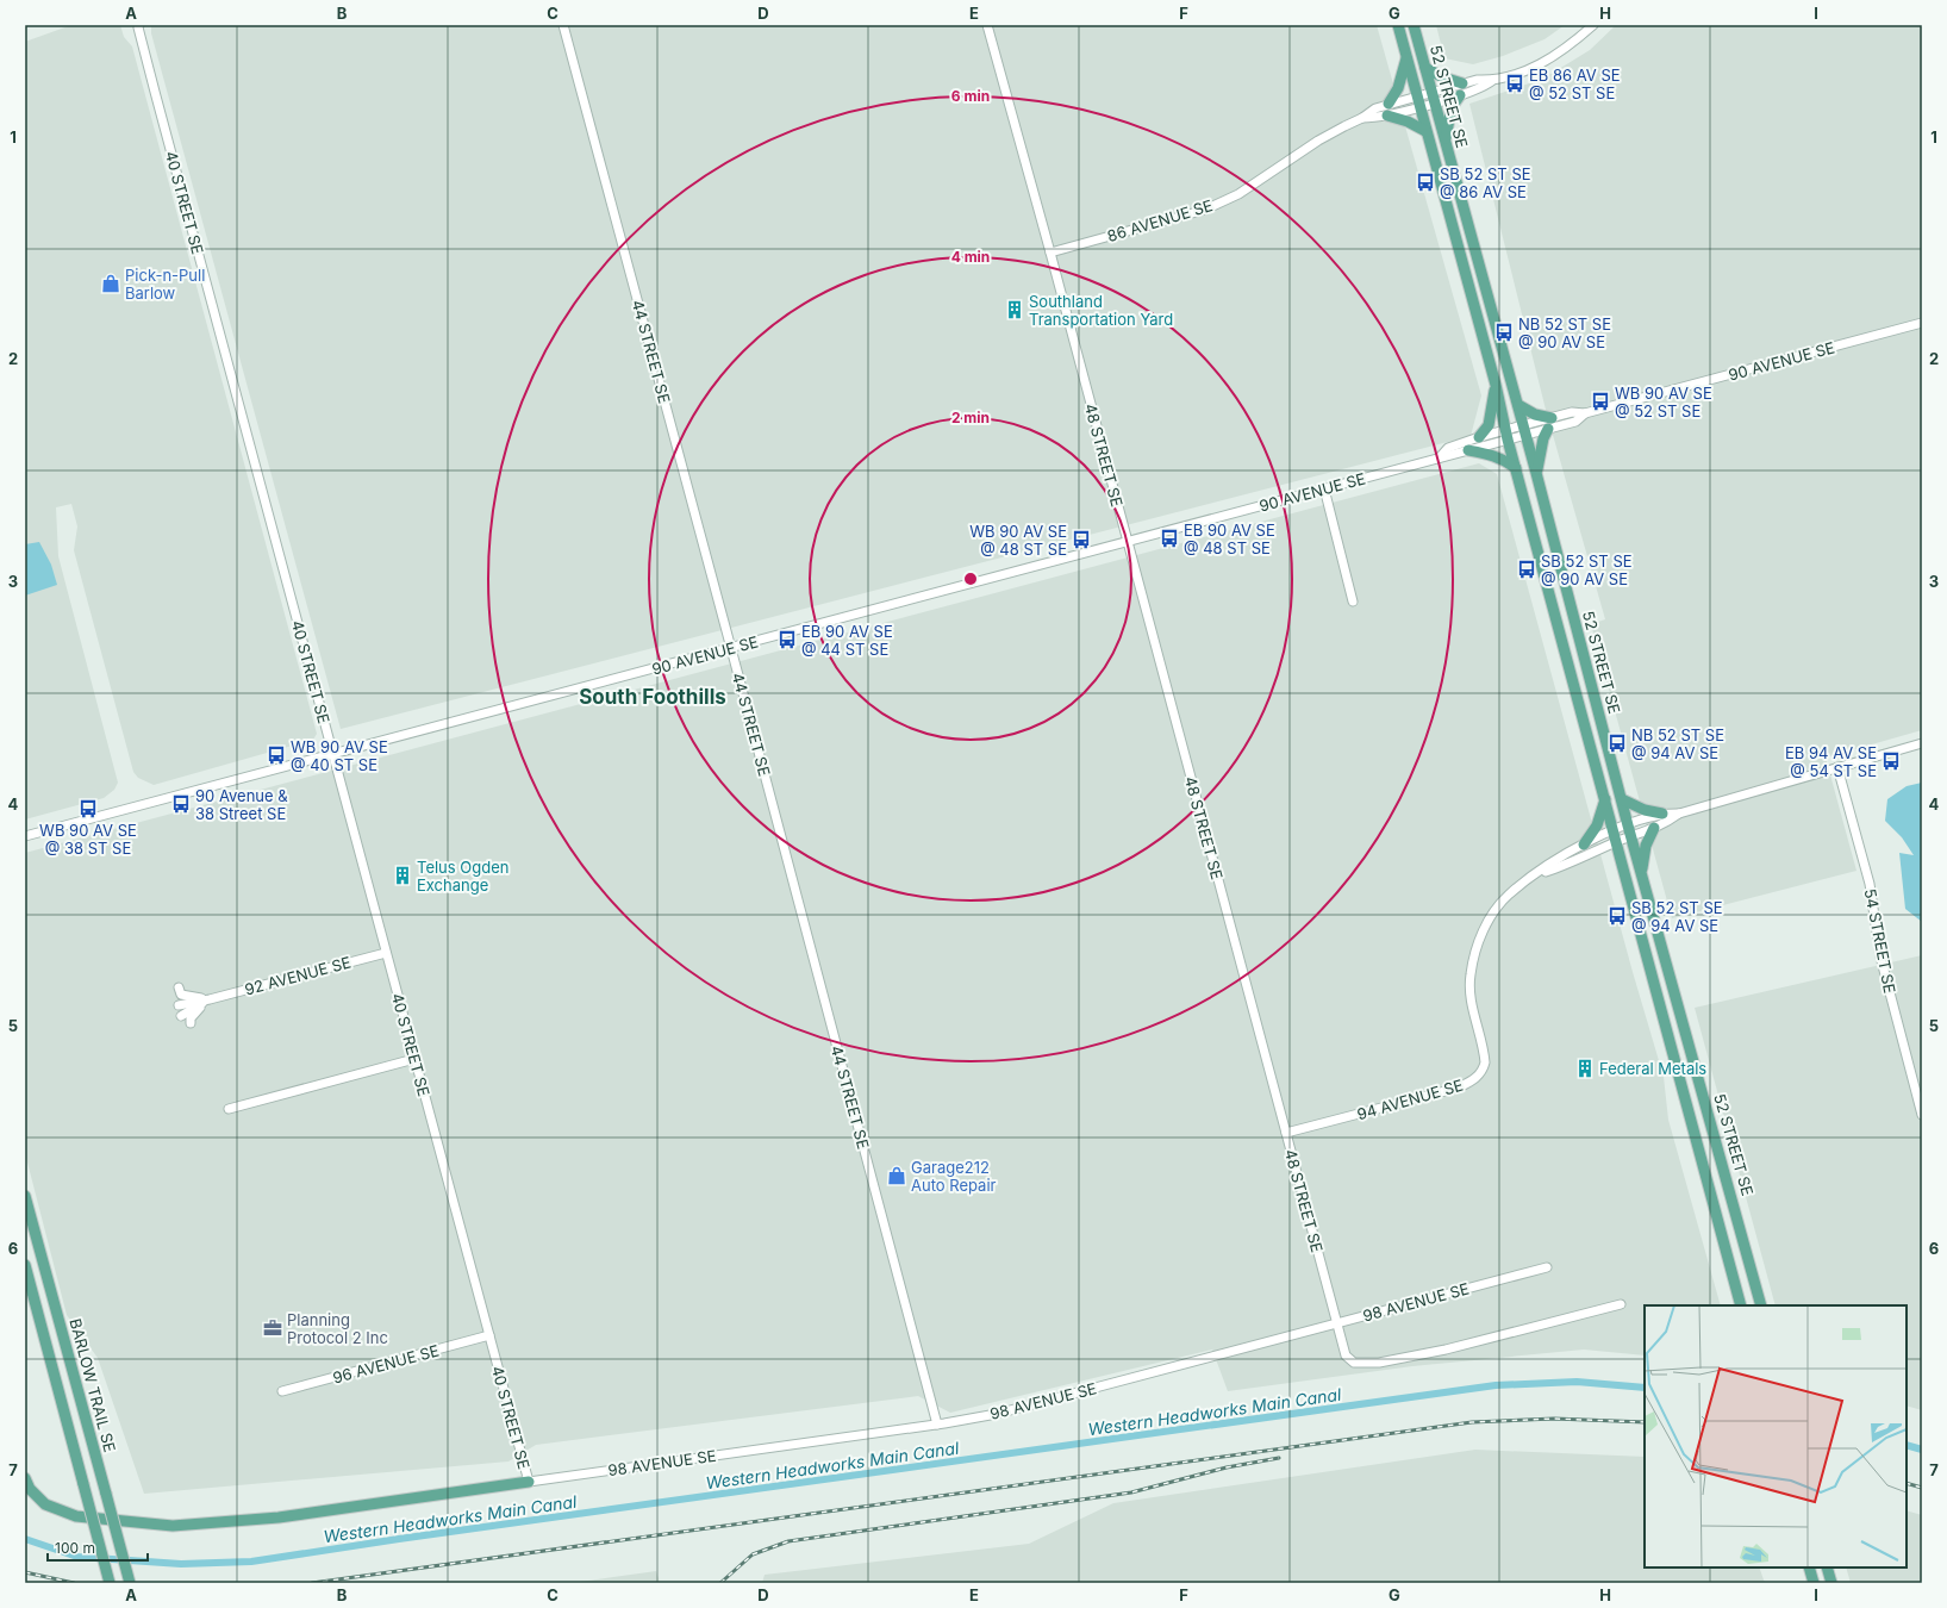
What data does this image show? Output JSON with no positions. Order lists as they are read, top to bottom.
{
  "streets": {
    "main road": ["52 STREET SE", "BARLOW TRAIL SE"],
    "street": [
      "40 STREET SE",
      "86 AVENUE SE",
      "44 STREET SE",
      "90 AVENUE SE",
      "48 STREET SE",
      "54 STREET SE",
      "92 AVENUE SE",
      "94 AVENUE SE",
      "98 AVENUE SE",
      "96 AVENUE SE"
    ]
  },
  "crossings": [
    ["52 STREET SE", "86 AVENUE SE"],
    ["52 STREET SE", "90 AVENUE SE"],
    ["52 STREET SE", "94 AVENUE SE"],
    ["40 STREET SE", "90 AVENUE SE"],
    ["40 STREET SE", "92 AVENUE SE"],
    ["40 STREET SE", "98 AVENUE SE"],
    ["40 STREET SE", "96 AVENUE SE"],
    ["86 AVENUE SE", "48 STREET SE"],
    ["44 STREET SE", "90 AVENUE SE"],
    ["44 STREET SE", "98 AVENUE SE"],
    ["90 AVENUE SE", "48 STREET SE"],
    ["48 STREET SE", "94 AVENUE SE"],
    ["48 STREET SE", "98 AVENUE SE"],
    ["54 STREET SE", "94 AVENUE SE"]
  ],
  "districts": ["South Foothills"],
  "water": ["Western Headworks Main Canal"],
  "places": {
    "bus stop": [
      "EB 86 AV SE @ 52 ST SE",
      "SB 52 ST SE @ 86 AV SE",
      "NB 52 ST SE @ 90 AV SE",
      "WB 90 AV SE @ 52 ST SE",
      "EB 90 AV SE @ 48 ST SE",
      "WB 90 AV SE @ 48 ST SE",
      "SB 52 ST SE @ 90 AV SE",
      "EB 90 AV SE @ 44 ST SE",
      "NB 52 ST SE @ 94 AV SE",
      "WB 90 AV SE @ 40 ST SE",
      "EB 94 AV SE @ 54 ST SE",
      "90 Avenue & 38 Street SE",
      "WB 90 AV SE @ 38 ST SE",
      "SB 52 ST SE @ 94 AV SE"
    ],
    "shop": ["Pick-n-Pull Barlow", "Garage212 Auto Repair"],
    "building": ["Southland Transportation Yard", "Telus Ogden Exchange", "Federal Metals"],
    "office": ["Planning Protocol 2 Inc"]
  },
  "scale_bar": "100 m",
  "grid": {
    "columns": [
      "A",
      "B",
      "C",
      "D",
      "E",
      "F",
      "G",
      "H",
      "I"
    ],
    "rows": [
      "1",
      "2",
      "3",
      "4",
      "5",
      "6",
      "7"
    ]
  },
  "rings": ["6 min", "4 min", "2 min"]
}
